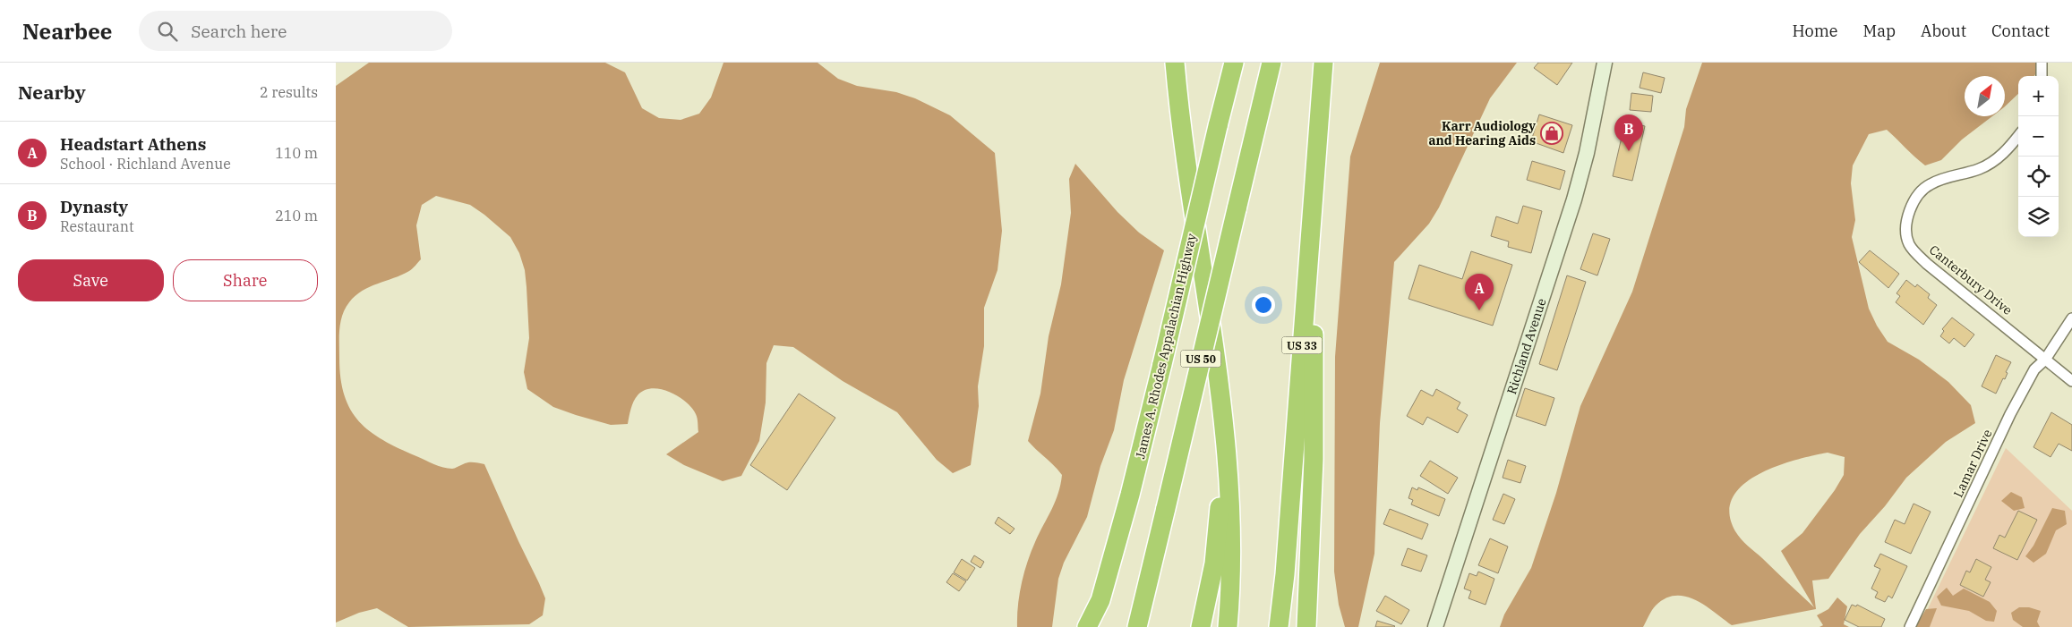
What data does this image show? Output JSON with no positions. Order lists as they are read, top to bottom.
{
  "streets": {
    "highway": ["US 33", "James A. Rhodes Appalachian Highway", "US 50"],
    "main road": ["Richland Avenue"],
    "street": ["Canterbury Drive", "Lamar Drive"]
  },
  "crossings": [
    ["Canterbury Drive", "Lamar Drive"]
  ],
  "places": {
    "shop": ["Karr Audiology and Hearing Aids"]
  },
  "north": "top right",
  "page": {
    "header": "Nearbee",
    "search": "Search here",
    "nav": [
      "Home",
      "Map",
      "About",
      "Contact"
    ],
    "heading": ["Nearby", "2 results"],
    "map_buttons": ["+", "−"],
    "pins": ["B", "A"],
    "list": [
      {
        "mark": "A",
        "name": "Headstart Athens",
        "note": "School · Richland Avenue",
        "value": "110 m"
      },
      {
        "mark": "B",
        "name": "Dynasty",
        "note": "Restaurant",
        "value": "210 m"
      }
    ],
    "buttons": ["Save", "Share"]
  }
}
